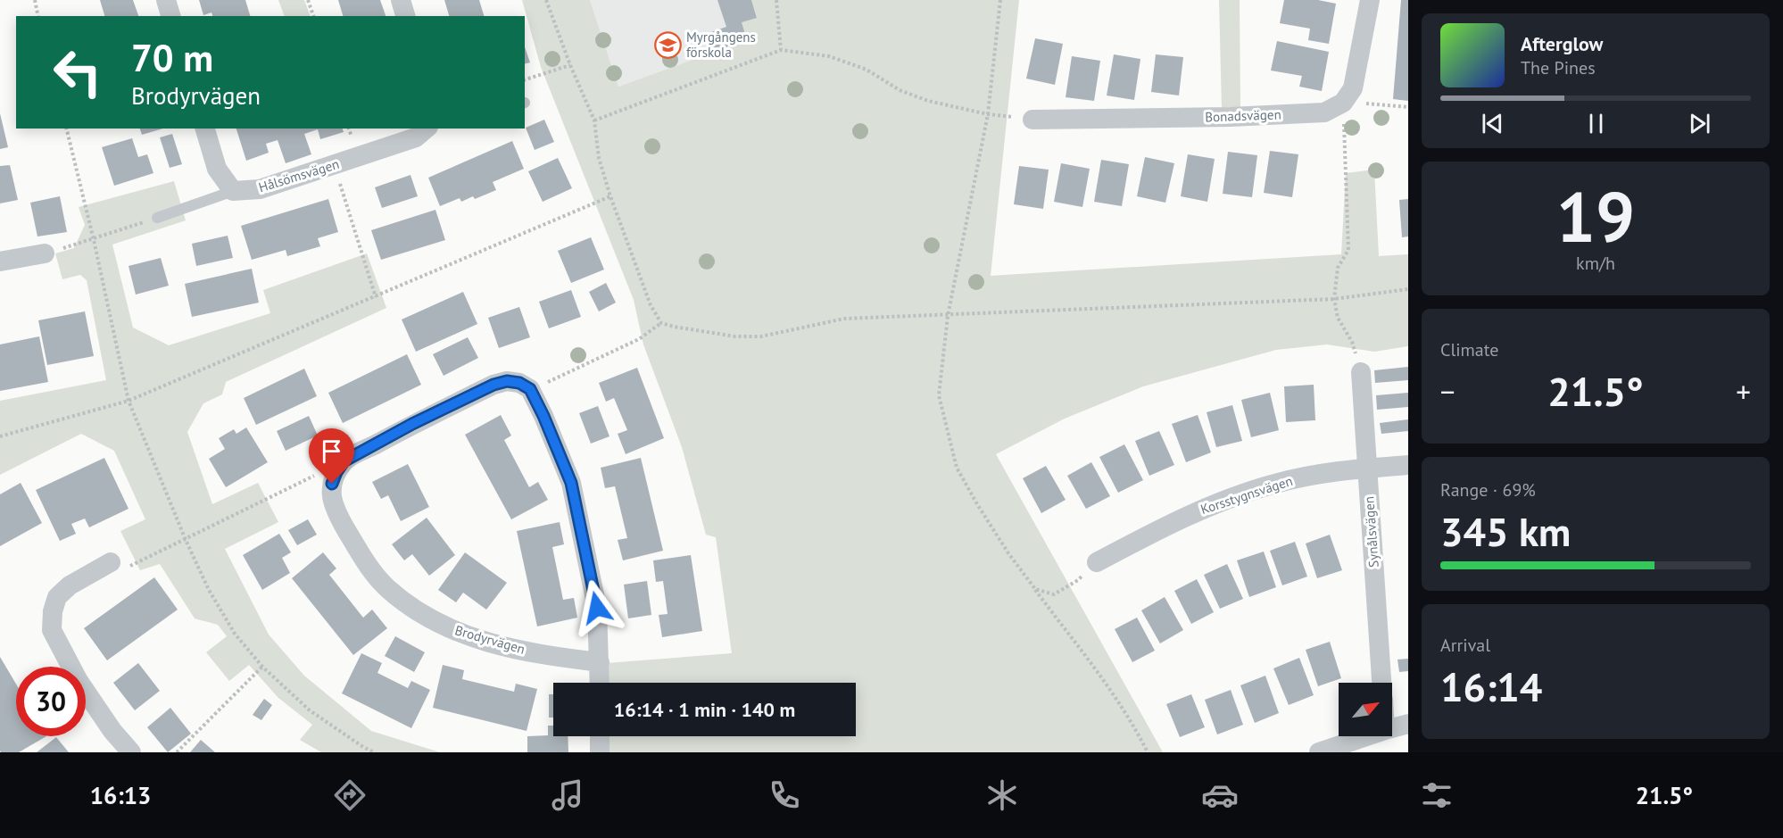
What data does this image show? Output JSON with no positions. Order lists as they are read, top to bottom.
{
  "streets": {
    "street": [
      "Bonadsvägen",
      "Hålsömsvägen",
      "Korsstygnsvägen",
      "Synålsvägen",
      "Brodyrvägen"
    ]
  },
  "crossings": [
    ["Korsstygnsvägen", "Synålsvägen"]
  ],
  "places": {
    "school or university": ["Myrgångens förskola"]
  },
  "north": "top right",
  "page": {
    "turn": ["70 m", "Brodyrvägen"],
    "song": ["Afterglow", "The Pines"],
    "tile": [
      ["19", "km/h"],
      "Climate",
      ["Range · 69%", "345 km"],
      ["Arrival", "16:14"]
    ],
    "heat": ["−", "21.5°", "+"],
    "limit": "30",
    "trip": "16:14 · 1 min · 140 m",
    "tabs": ["16:13", "21.5°"]
  }
}
